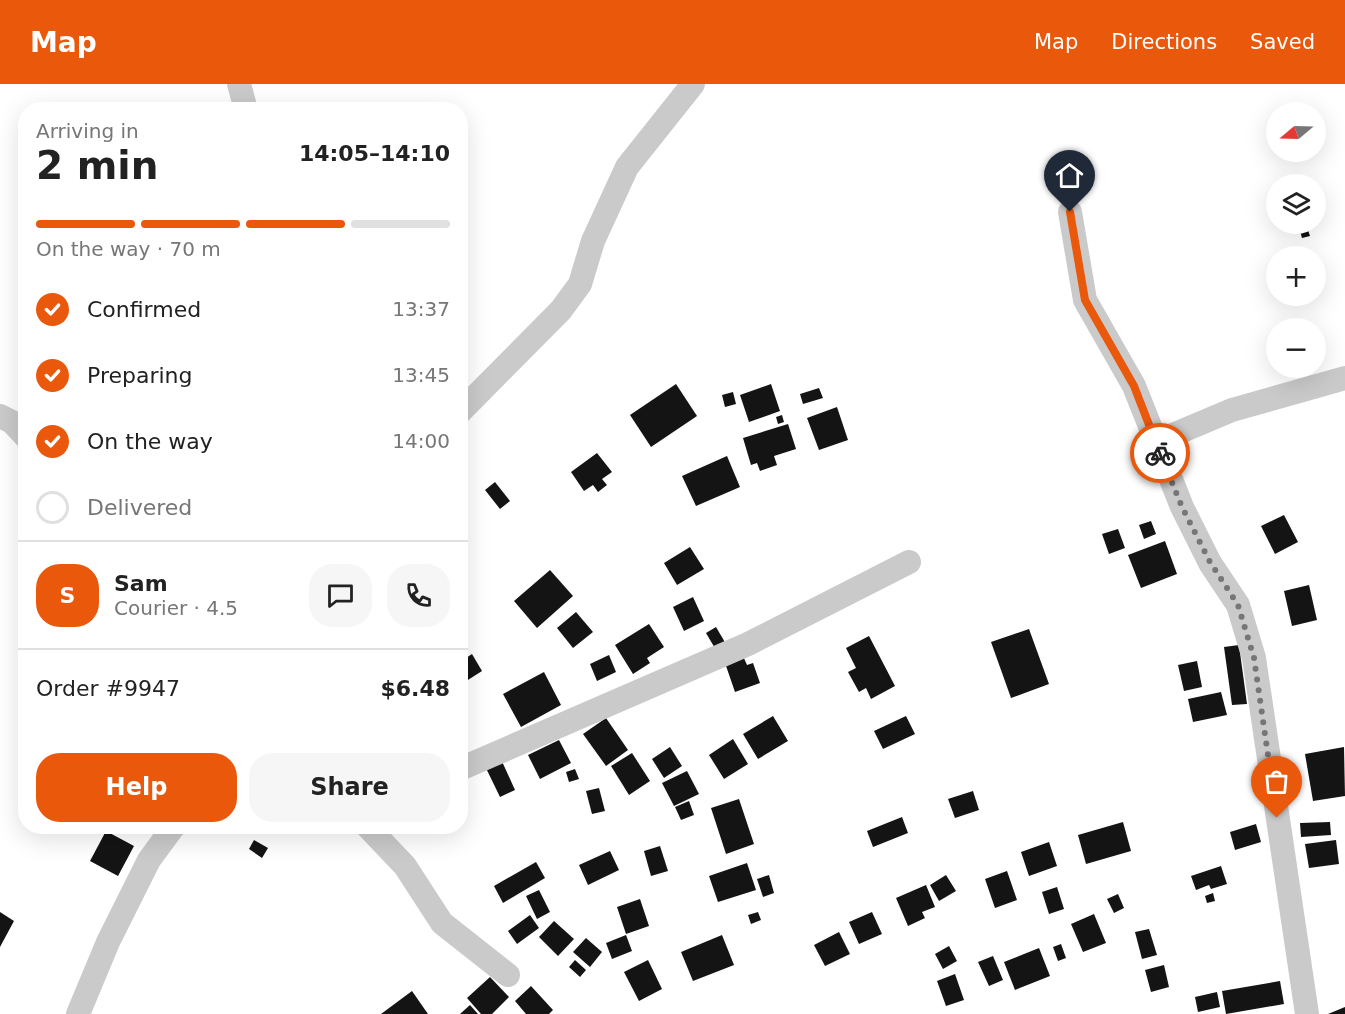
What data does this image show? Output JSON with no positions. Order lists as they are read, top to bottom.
{
  "north": "left",
  "page": {
    "header": "Map",
    "nav": ["Map", "Directions", "Saved"],
    "map_buttons": ["+", "−"],
    "heading": ["2 min", "Arriving in", "14:05–14:10"],
    "panel": [
      "Sam",
      "Courier · 4.5",
      "Order #9947",
      "$6.48"
    ],
    "bar": "On the way · 70 m",
    "list": [
      ["Confirmed", "13:37"],
      ["Preparing", "13:45"],
      ["On the way", "14:00"],
      "Delivered"
    ],
    "round": "S",
    "buttons": ["Help", "Share"]
  }
}
